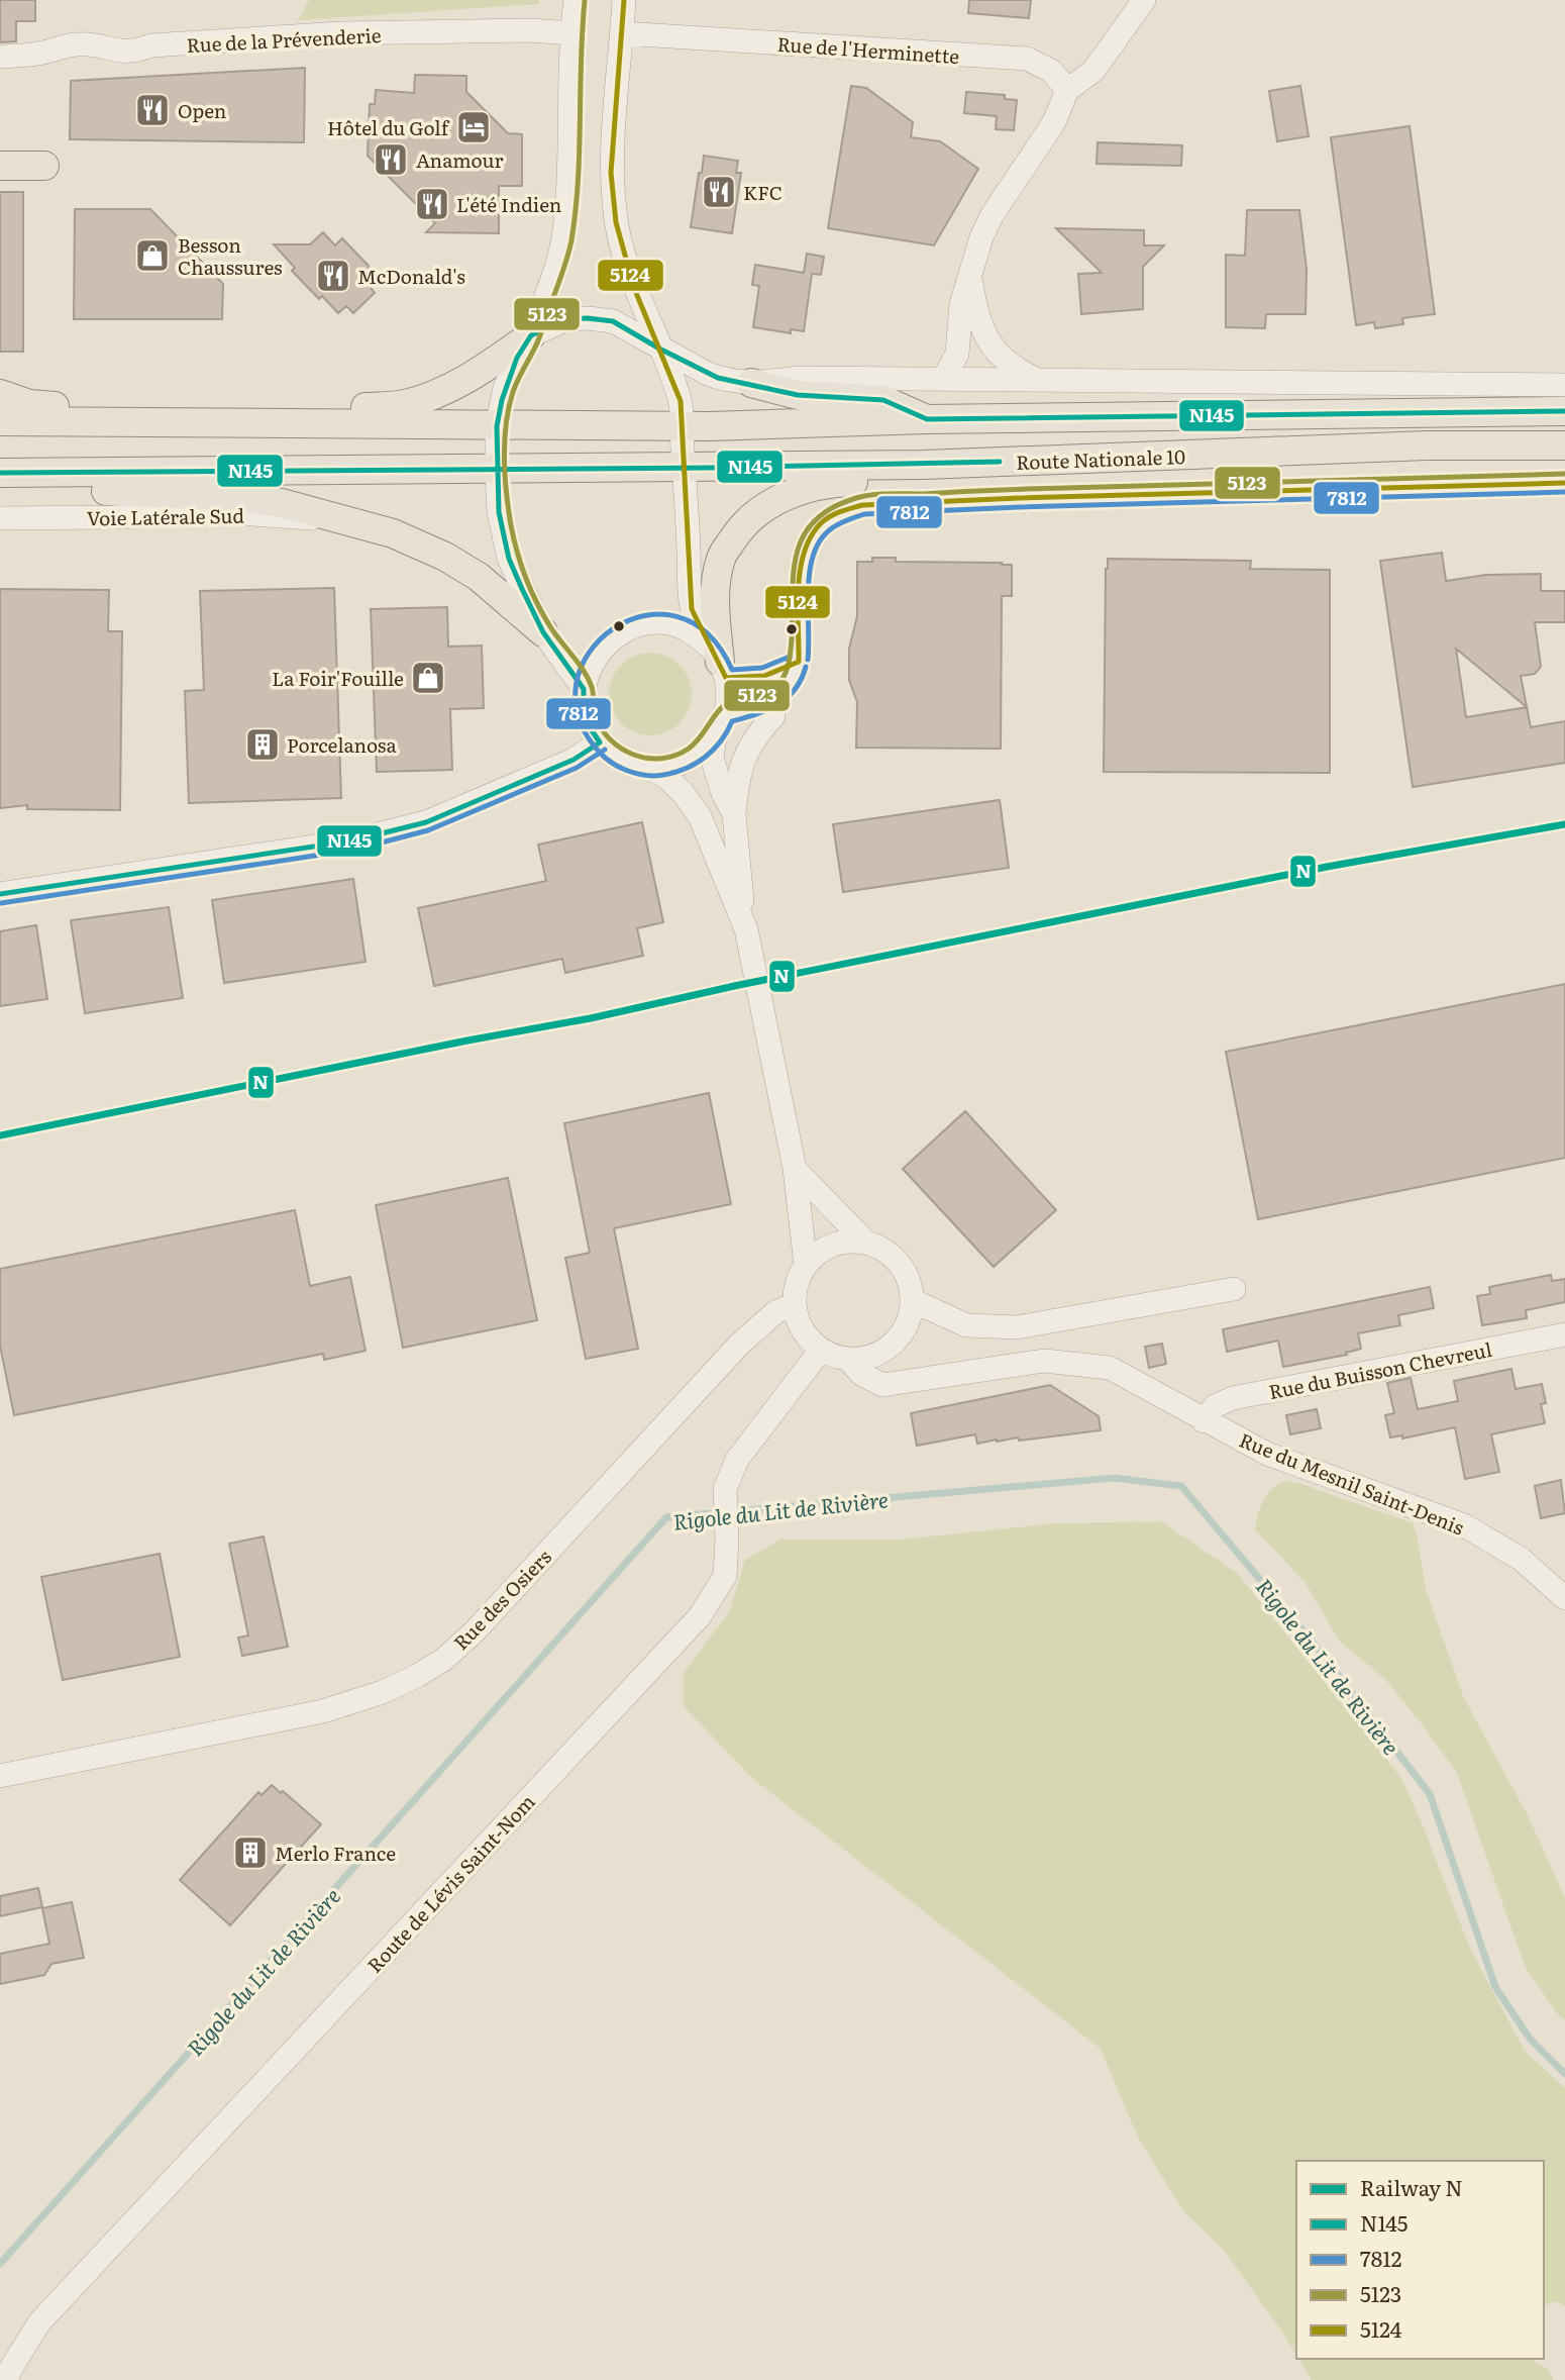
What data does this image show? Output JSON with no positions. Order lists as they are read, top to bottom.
{
  "streets": {
    "main road": ["Route Nationale 10"],
    "street": [
      "Rue de la Prévenderie",
      "Rue de l'Herminette",
      "Voie Latérale Sud",
      "Rue du Buisson Chevreul",
      "Rue du Mesnil Saint-Denis",
      "Rue des Osiers",
      "Route de Lévis Saint-Nom"
    ]
  },
  "crossings": [
    ["Rue du Buisson Chevreul", "Rue du Mesnil Saint-Denis"],
    ["Rue du Mesnil Saint-Denis", "Rue des Osiers"],
    ["Rue du Mesnil Saint-Denis", "Route de Lévis Saint-Nom"],
    ["Rue des Osiers", "Route de Lévis Saint-Nom"]
  ],
  "water": ["Rigole du Lit de Rivière"],
  "places": {
    "restaurant": [
      "Open",
      "Anamour",
      "KFC",
      "L'été Indien",
      "McDonald's"
    ],
    "hotel": ["Hôtel du Golf"],
    "shop": ["Besson Chaussures", "La Foir'Fouille"],
    "building": ["Porcelanosa", "Merlo France"]
  },
  "lines": [
    "transit line 5124",
    "transit line 5123",
    "transit line N145",
    "transit line 7812",
    "rail line N"
  ],
  "legend": [
    "Railway N",
    "N145",
    "7812",
    "5123",
    "5124"
  ]
}
